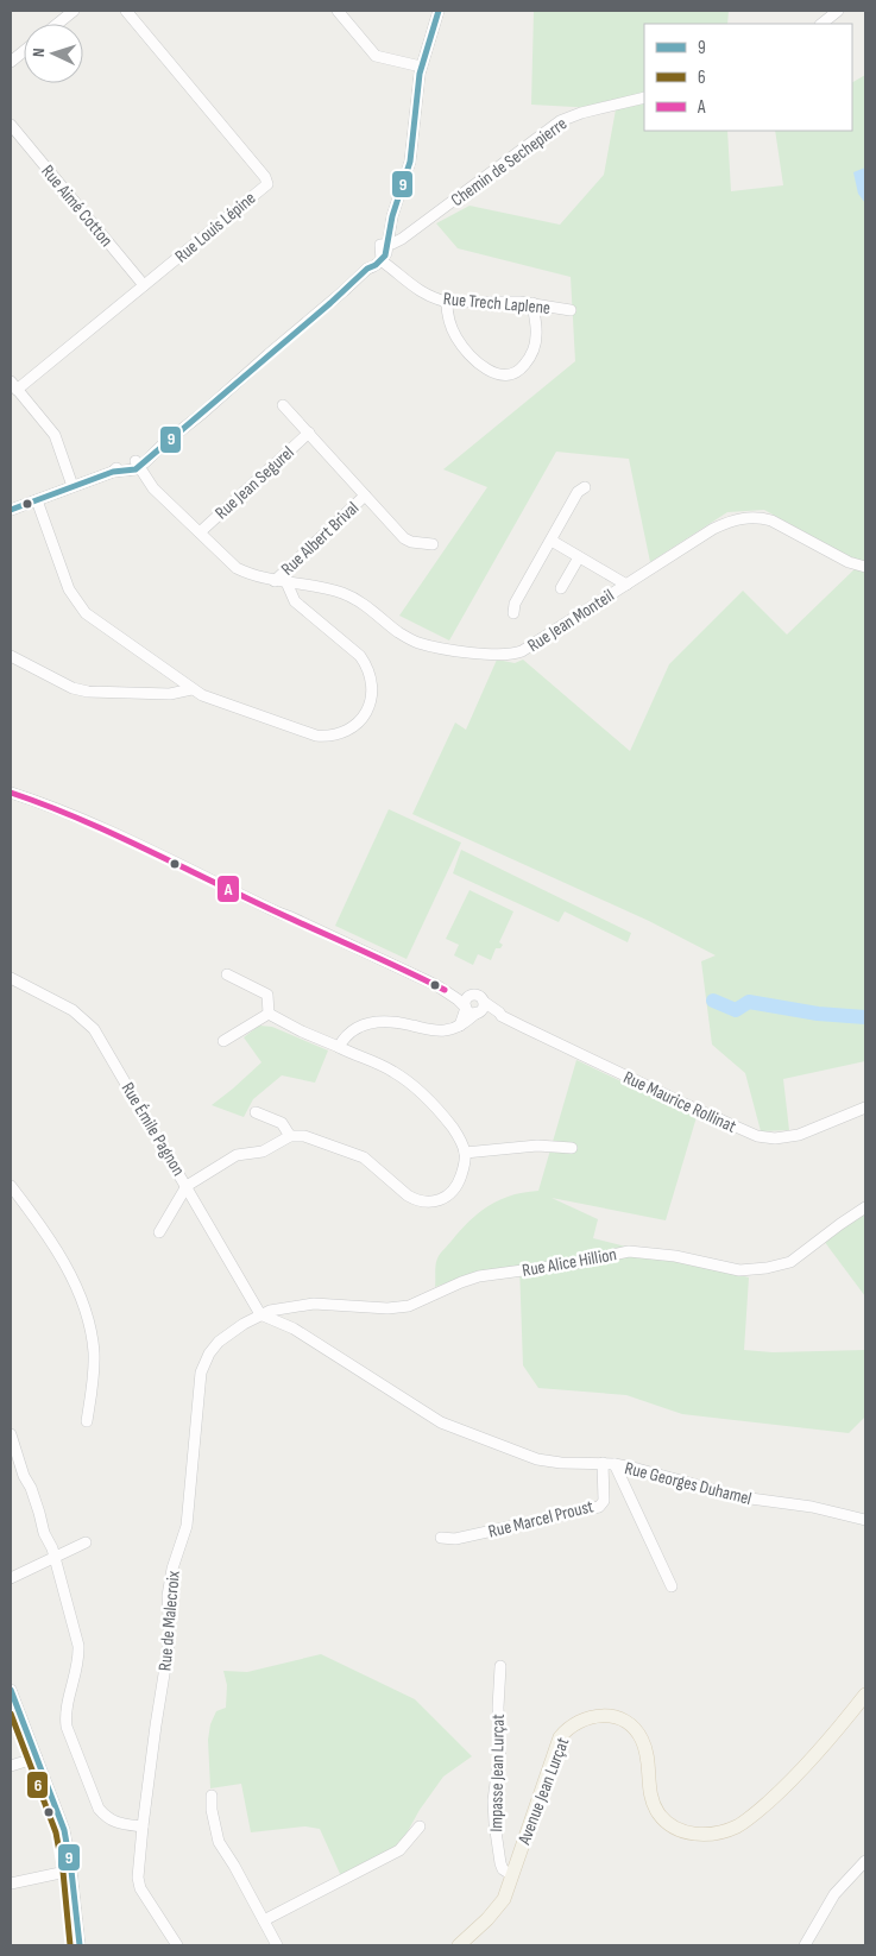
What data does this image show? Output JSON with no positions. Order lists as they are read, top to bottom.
{
  "streets": {
    "main road": ["Avenue Jean Lurçat"],
    "street": [
      "Chemin de Sechepierre",
      "Rue Aimé Cotton",
      "Rue Louis Lépine",
      "Rue Trech Laplene",
      "Rue Jean Segurel",
      "Rue Albert Brival",
      "Rue Jean Monteil",
      "Rue Maurice Rollinat",
      "Rue Émile Pagnon",
      "Rue Alice Hillion",
      "Rue Georges Duhamel",
      "Rue Marcel Proust",
      "Rue de Malecroix",
      "Impasse Jean Lurçat"
    ]
  },
  "crossings": [
    ["Chemin de Sechepierre", "Rue Trech Laplene"],
    ["Rue Aimé Cotton", "Rue Louis Lépine"],
    ["Rue Jean Segurel", "Rue Jean Monteil"],
    ["Rue Albert Brival", "Rue Jean Monteil"],
    ["Rue Émile Pagnon", "Rue Alice Hillion"],
    ["Rue Émile Pagnon", "Rue Georges Duhamel"],
    ["Rue Émile Pagnon", "Rue de Malecroix"],
    ["Rue Alice Hillion", "Rue Georges Duhamel"],
    ["Rue Alice Hillion", "Rue de Malecroix"],
    ["Rue Georges Duhamel", "Rue Marcel Proust"],
    ["Rue Georges Duhamel", "Rue de Malecroix"],
    ["Impasse Jean Lurçat", "Avenue Jean Lurçat"]
  ],
  "lines": ["transit line 9", "transit line A", "transit line 6"],
  "legend": ["9", "6", "A"],
  "north": "left"
}
